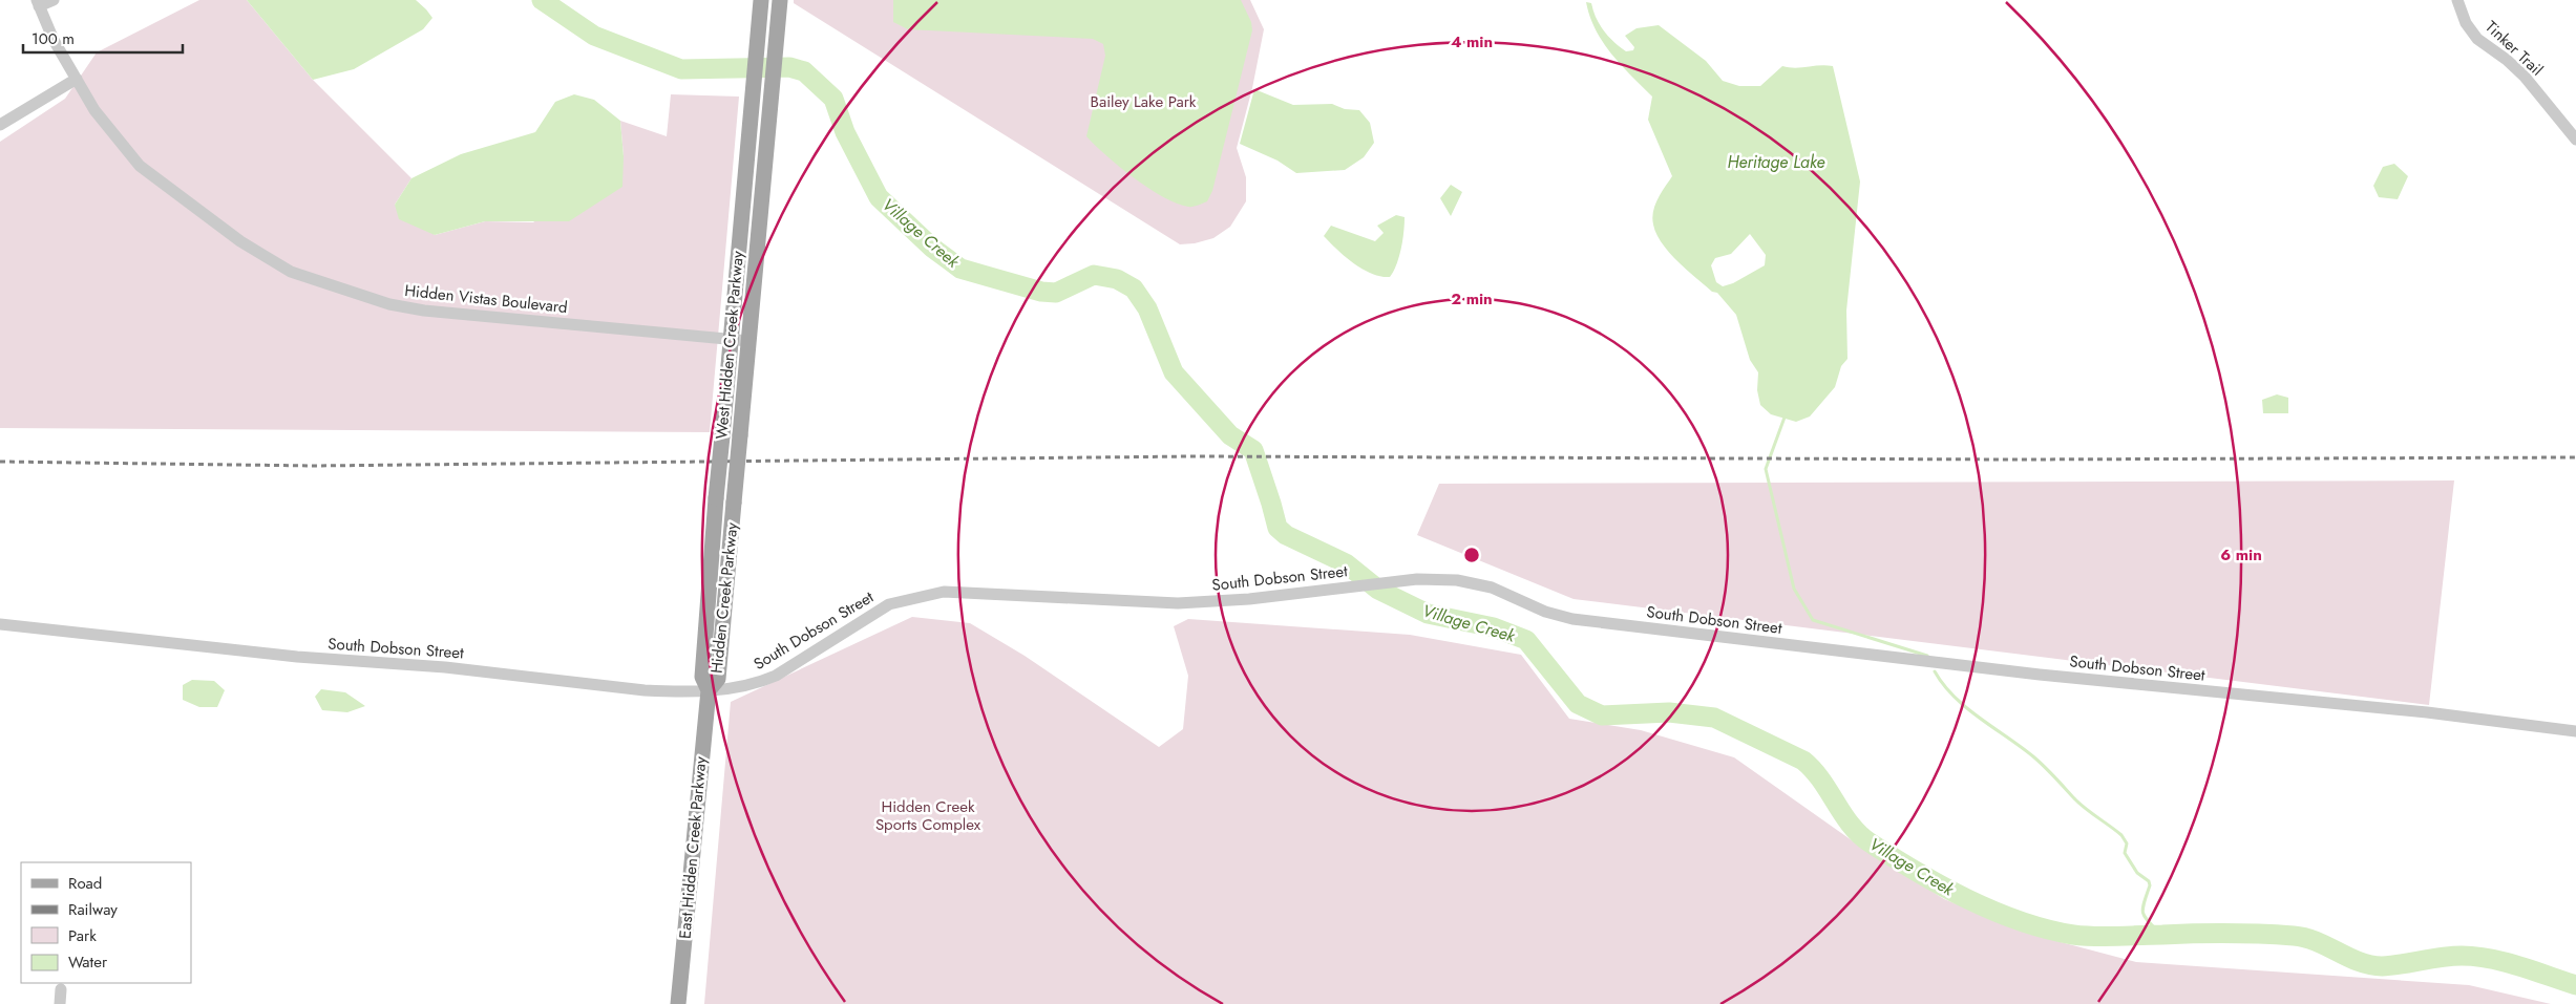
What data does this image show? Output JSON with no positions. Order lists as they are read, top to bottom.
{
  "streets": {
    "main road": ["West Hidden Creek Parkway", "Hidden Creek Parkway", "East Hidden Creek Parkway"],
    "street": ["Tinker Trail", "Hidden Vistas Boulevard", "South Dobson Street"]
  },
  "crossings": [
    ["Hidden Vistas Boulevard", "West Hidden Creek Parkway"],
    ["West Hidden Creek Parkway", "South Dobson Street"],
    ["West Hidden Creek Parkway", "Hidden Creek Parkway"],
    ["West Hidden Creek Parkway", "East Hidden Creek Parkway"],
    ["South Dobson Street", "Hidden Creek Parkway"],
    ["South Dobson Street", "East Hidden Creek Parkway"],
    ["Hidden Creek Parkway", "East Hidden Creek Parkway"]
  ],
  "water": ["Heritage Lake", "Village Creek"],
  "parks": ["Bailey Lake Park", "Hidden Creek Sports Complex"],
  "legend": [
    "Road",
    "Railway",
    "Park",
    "Water"
  ],
  "scale_bar": "100 m",
  "rings": ["4 min", "2 min", "6 min"]
}
